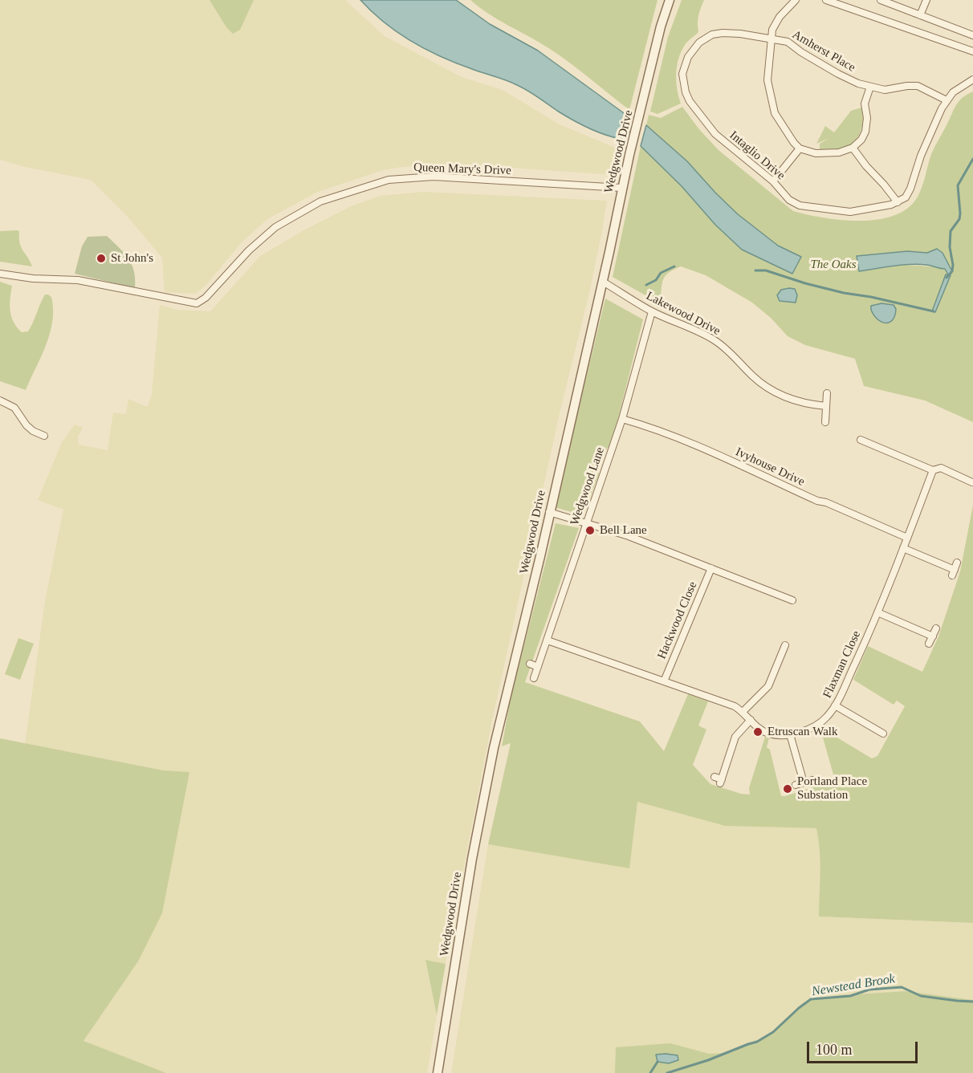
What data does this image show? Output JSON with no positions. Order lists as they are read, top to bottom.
{
  "streets": {
    "street": [
      "Amherst Place",
      "Wedgwood Drive",
      "Intaglio Drive",
      "Queen Mary's Drive",
      "Lakewood Drive",
      "Ivyhouse Drive",
      "Wedgwood Lane",
      "Hackwood Close",
      "Flaxman Close"
    ]
  },
  "crossings": [
    ["Amherst Place", "Intaglio Drive"],
    ["Wedgwood Drive", "Queen Mary's Drive"],
    ["Wedgwood Drive", "Lakewood Drive"],
    ["Lakewood Drive", "Wedgwood Lane"],
    ["Ivyhouse Drive", "Wedgwood Lane"],
    ["Ivyhouse Drive", "Flaxman Close"],
    ["Wedgwood Lane", "Flaxman Close"],
    ["Hackwood Close", "Flaxman Close"]
  ],
  "water": ["Newstead Brook"],
  "parks": ["The Oaks"],
  "places": [
    "St John's",
    "Bell Lane",
    "Etruscan Walk",
    "Portland Place Substation"
  ],
  "scale_bar": "100 m"
}
